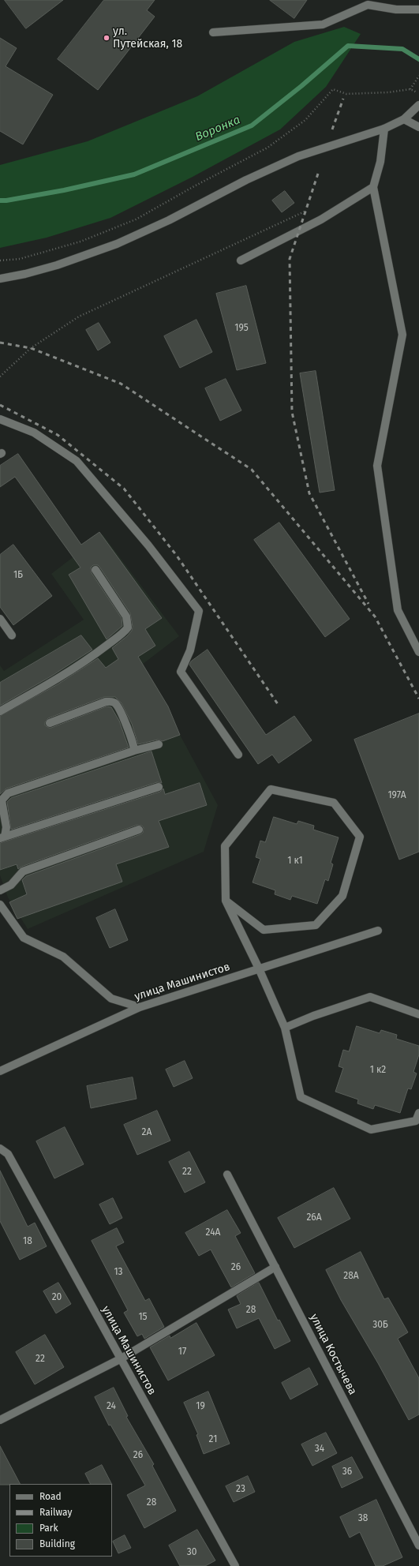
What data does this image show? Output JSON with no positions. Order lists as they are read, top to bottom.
{
  "streets": {
    "street": ["улица Машинистов", "улица Костычева"]
  },
  "water": ["Воронка"],
  "places": ["ул. Путейская, 18"],
  "house_numbers": [
    "195",
    "1Б",
    "197А",
    "1 к1",
    "1 к2",
    "2А",
    "22",
    "26А",
    "24А",
    "18",
    "26",
    "13",
    "28А",
    "20",
    "28",
    "15",
    "30Б",
    "17",
    "22",
    "24",
    "19",
    "21",
    "34",
    "26",
    "36",
    "23",
    "28",
    "38",
    "30"
  ],
  "legend": [
    "Road",
    "Railway",
    "Park",
    "Building"
  ]
}
